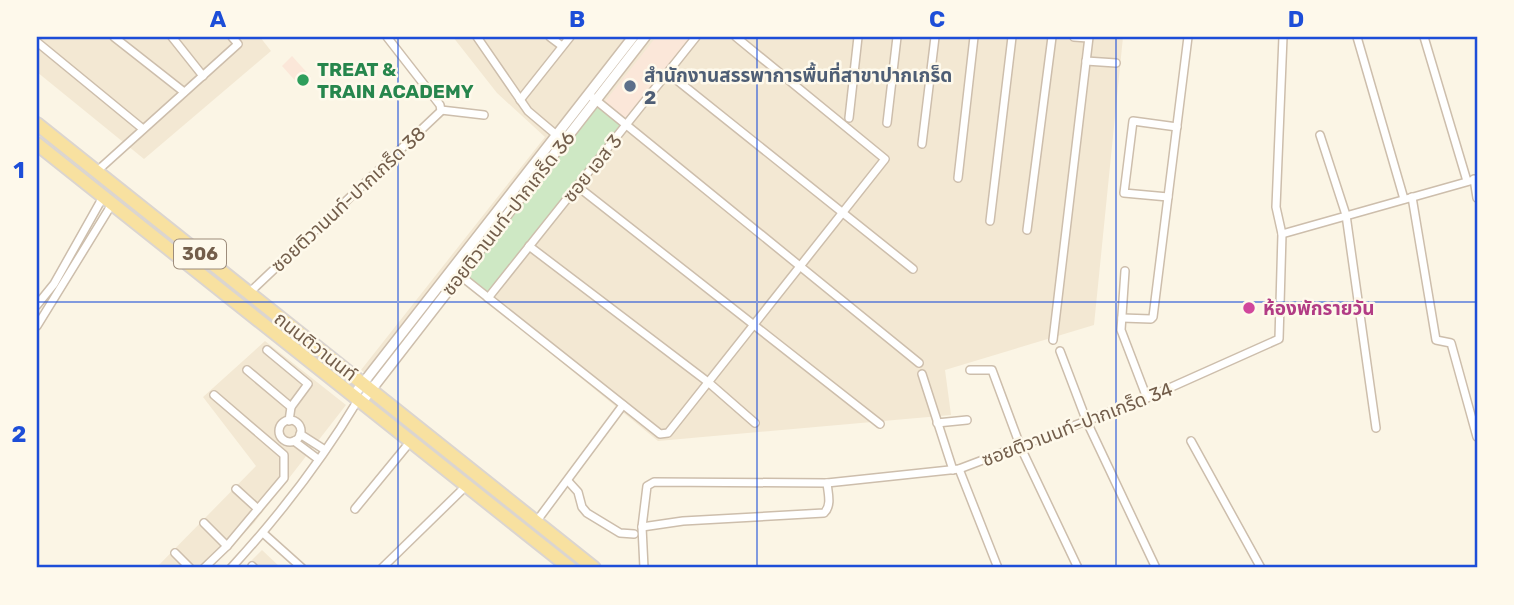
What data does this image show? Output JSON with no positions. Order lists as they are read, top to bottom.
{
  "streets": {
    "main road": ["306", "ถนนติวานนท์"],
    "street": [
      "ซอย เอส 3",
      "ซอยติวานนท์-ปากเกร็ด 38",
      "ซอยติวานนท์-ปากเกร็ด 36",
      "ซอยติวานนท์-ปากเกร็ด 34"
    ]
  },
  "crossings": [
    ["ซอยติวานนท์-ปากเกร็ด 38", "ถนนติวานนท์"],
    ["ซอยติวานนท์-ปากเกร็ด 36", "ถนนติวานนท์"]
  ],
  "places": ["TREAT & TRAIN ACADEMY", "สำนักงานสรรพาการพื้นที่สาขาปากเกร็ด 2", "ห้องพักรายวัน"],
  "grid": {
    "columns": [
      "A",
      "B",
      "C",
      "D"
    ],
    "rows": ["1", "2"]
  }
}
